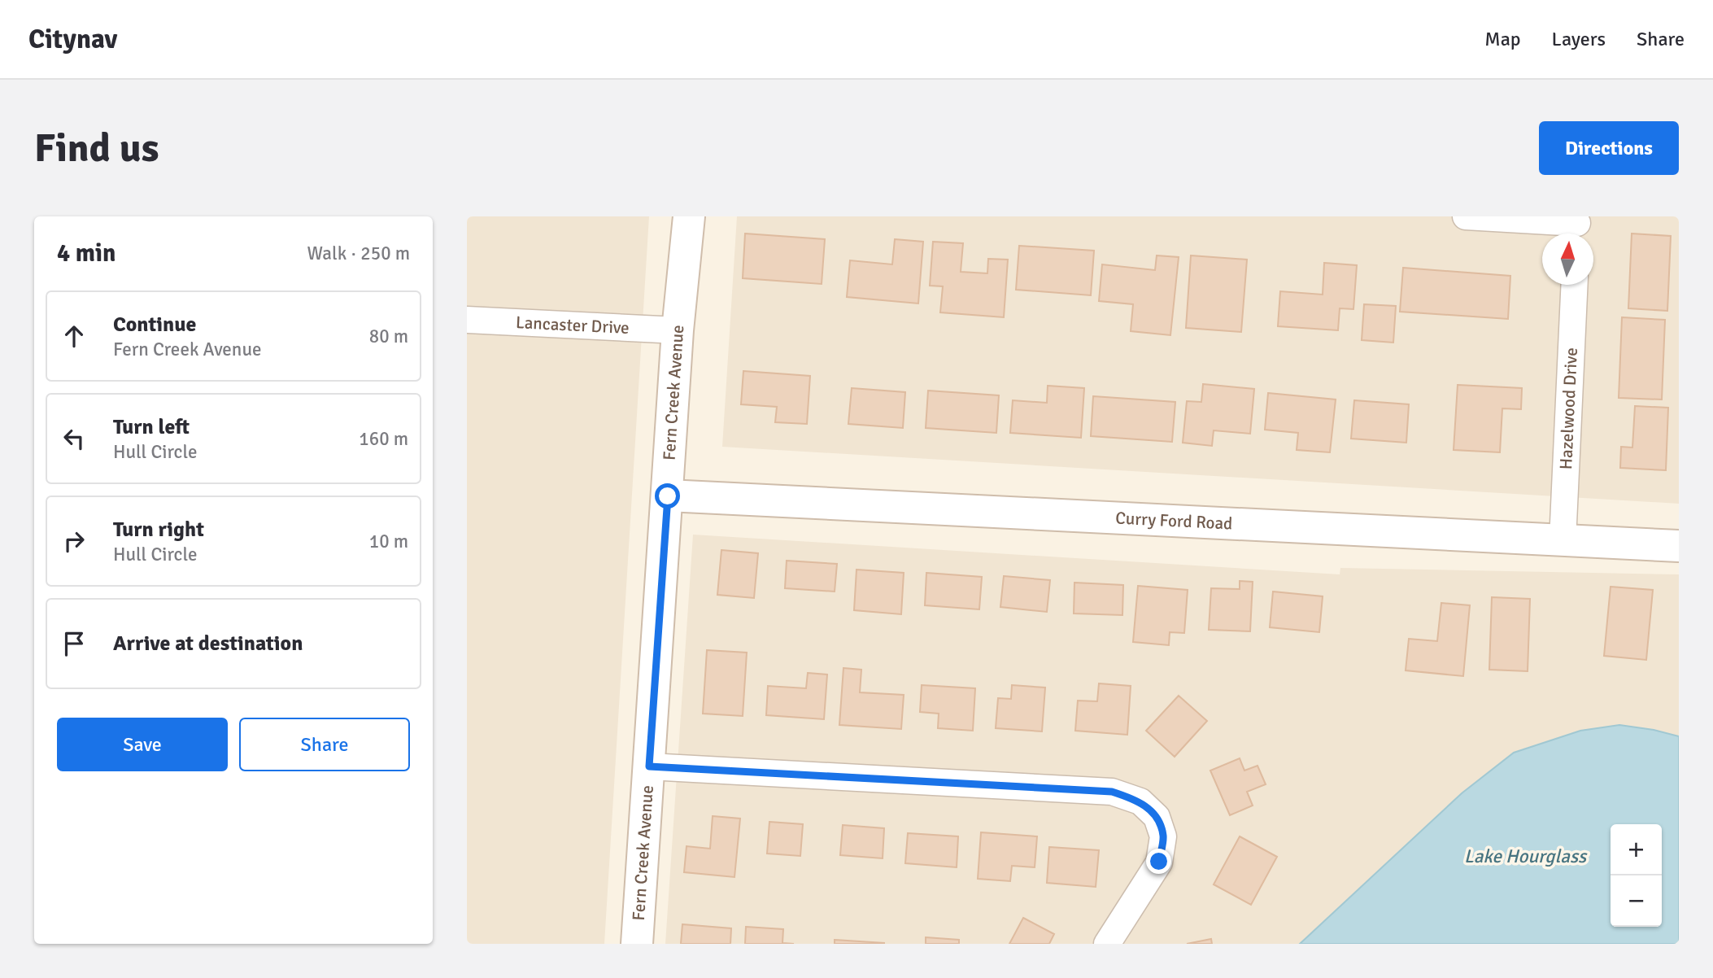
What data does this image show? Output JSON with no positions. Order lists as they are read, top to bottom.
{
  "streets": {
    "street": [
      "Lancaster Drive",
      "Fern Creek Avenue",
      "Hazelwood Drive",
      "Curry Ford Road"
    ]
  },
  "crossings": [
    ["Lancaster Drive", "Fern Creek Avenue"],
    ["Fern Creek Avenue", "Curry Ford Road"],
    ["Hazelwood Drive", "Curry Ford Road"]
  ],
  "water": ["Lake Hourglass"],
  "north": "top",
  "page": {
    "header": "Citynav",
    "nav": ["Map", "Layers", "Share"],
    "buttons": [
      "Directions",
      ["Save", "Share"]
    ],
    "title": "Find us",
    "heading": ["4 min", "Walk · 250 m"],
    "list": [
      ["Continue", "Fern Creek Avenue", "80 m"],
      ["Turn left", "Hull Circle", "160 m"],
      ["Turn right", "Hull Circle", "10 m"],
      "Arrive at destination"
    ],
    "map_buttons": ["+", "−"]
  }
}
